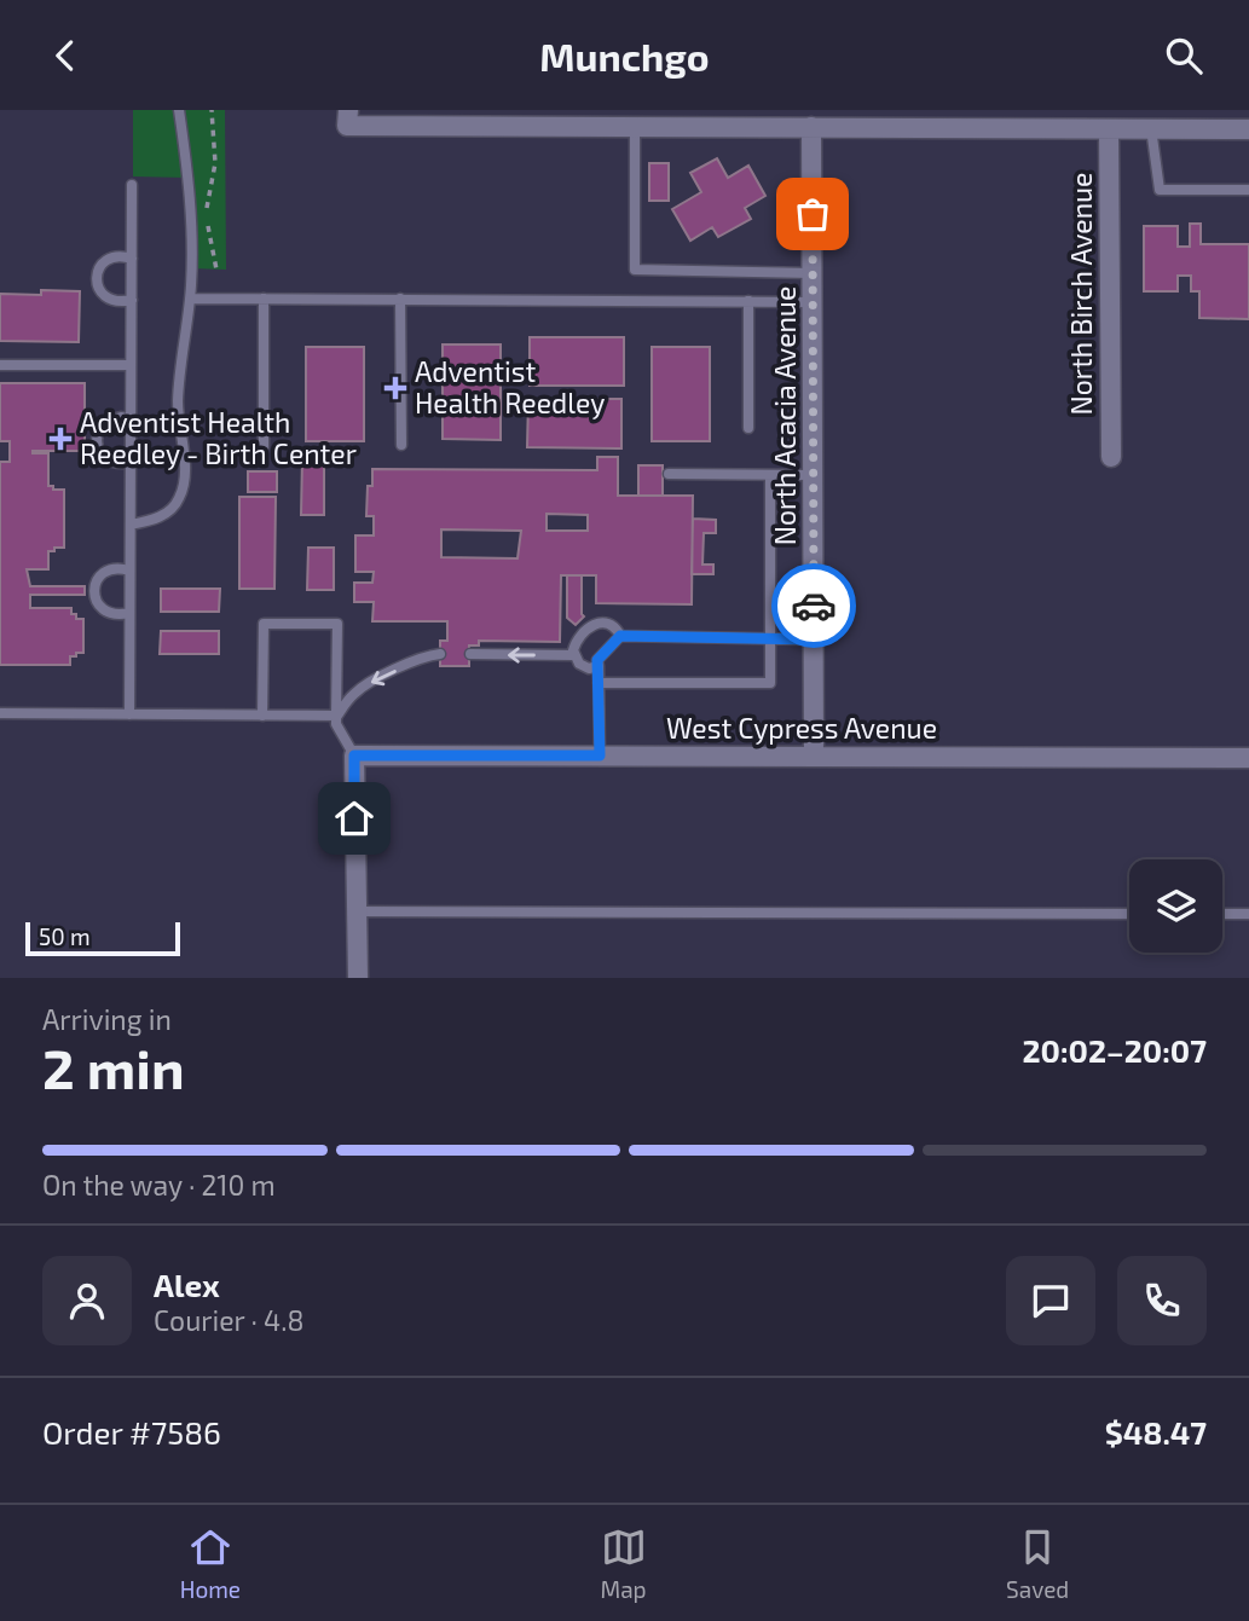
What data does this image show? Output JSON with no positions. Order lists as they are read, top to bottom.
{
  "streets": {
    "street": ["North Birch Avenue", "North Acacia Avenue", "West Cypress Avenue"]
  },
  "crossings": [
    ["North Acacia Avenue", "West Cypress Avenue"]
  ],
  "places": {
    "health": ["Adventist Health Reedley", "Adventist Health Reedley - Birth Center"]
  },
  "scale_bar": "50 m",
  "page": {
    "header": "Munchgo",
    "scale": "50 m",
    "heading": ["2 min", "Arriving in", "20:02–20:07"],
    "panel": [
      "Alex",
      "Courier · 4.8",
      "Order #7586",
      "$48.47"
    ],
    "bar": "On the way · 210 m",
    "tabs": ["Home", "Map", "Saved"]
  }
}
